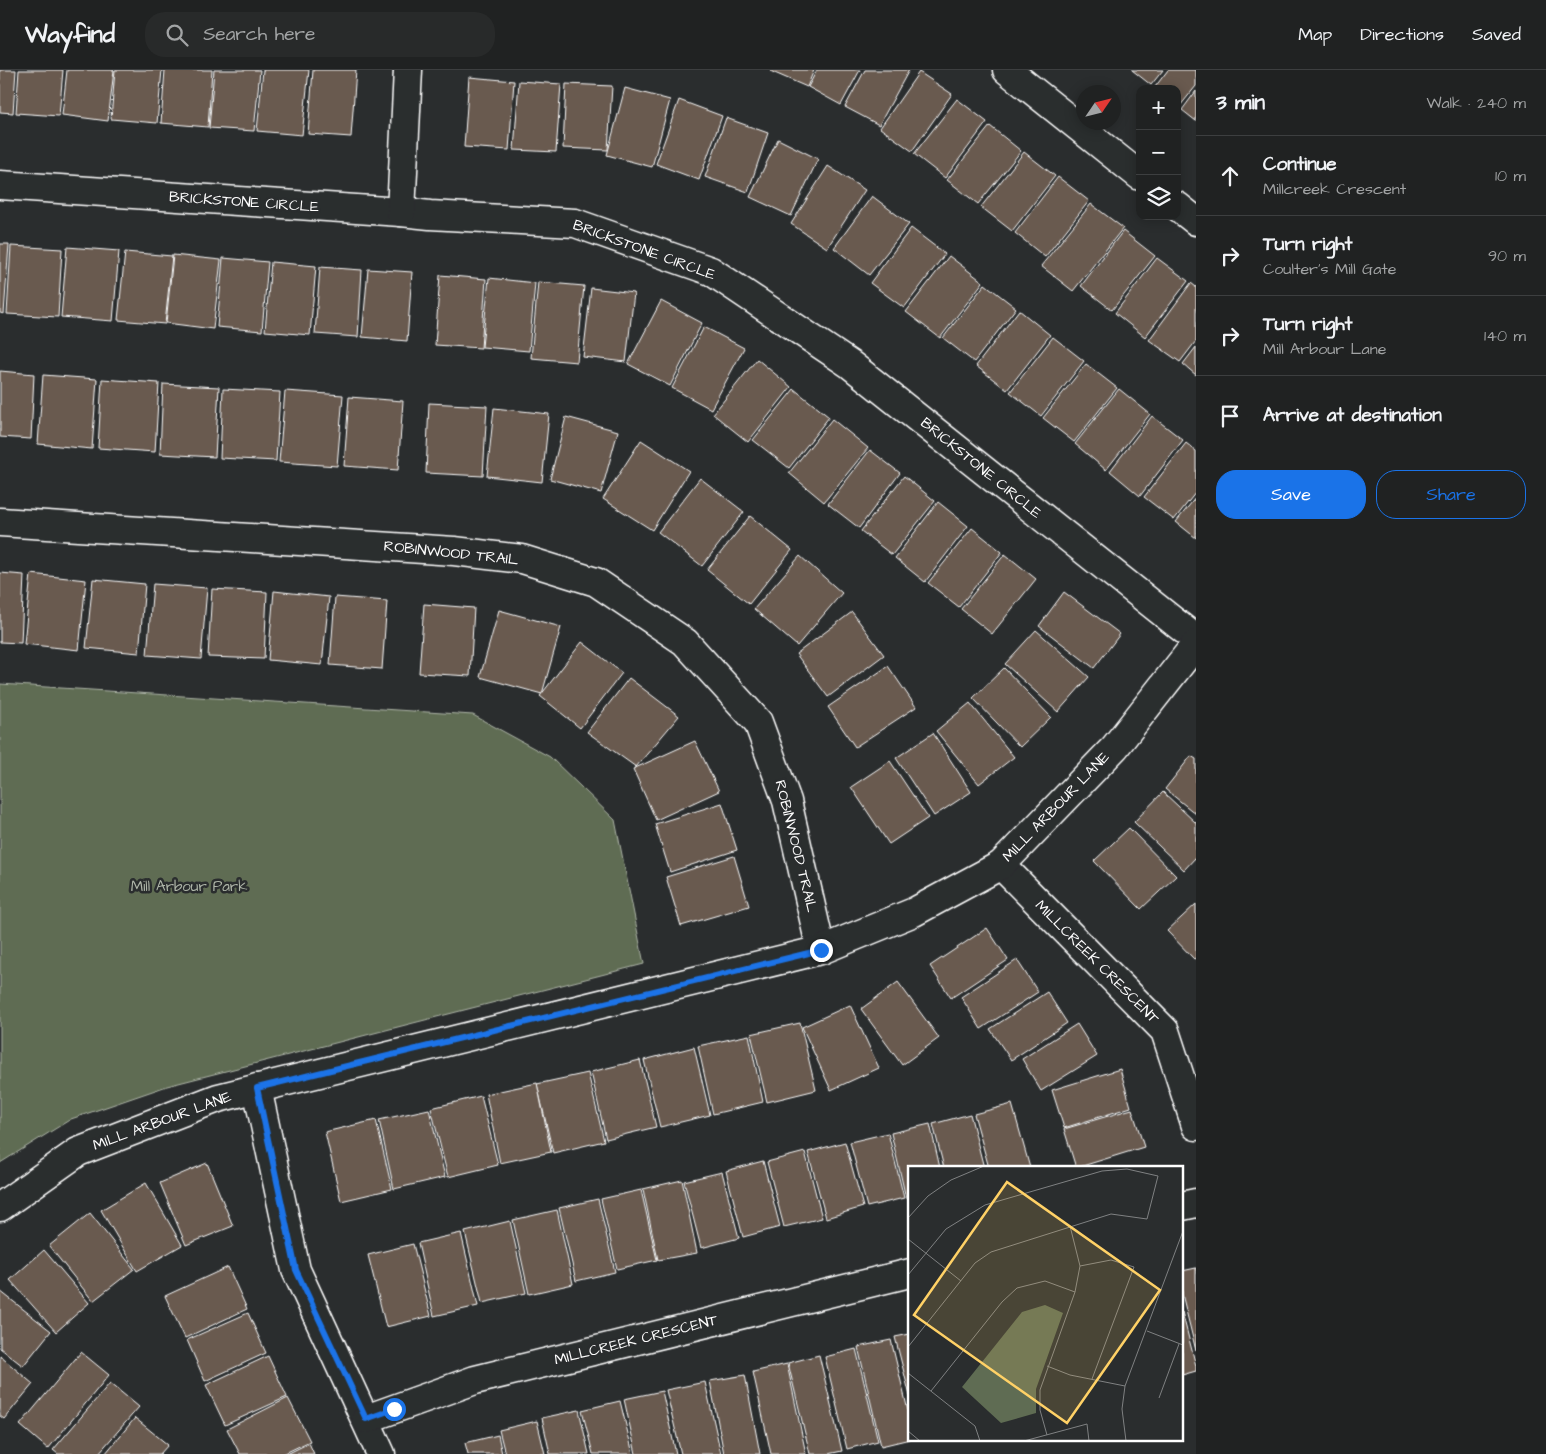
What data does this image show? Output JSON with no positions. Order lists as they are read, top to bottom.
{
  "streets": {
    "street": [
      "BRICKSTONE CIRCLE",
      "ROBINWOOD TRAIL",
      "MILL ARBOUR LANE",
      "MILLCREEK CRESCENT"
    ]
  },
  "crossings": [
    ["ROBINWOOD TRAIL", "MILL ARBOUR LANE"],
    ["MILL ARBOUR LANE", "MILLCREEK CRESCENT"]
  ],
  "parks": ["Mill Arbour Park"],
  "north": "top right",
  "page": {
    "header": "Wayfind",
    "search": "Search here",
    "nav": ["Map", "Directions", "Saved"],
    "heading": ["3 min", "Walk · 240 m"],
    "map_buttons": ["+", "−"],
    "list": [
      ["Continue", "Millcreek Crescent", "10 m"],
      ["Turn right", "Coulter's Mill Gate", "90 m"],
      ["Turn right", "Mill Arbour Lane", "140 m"],
      "Arrive at destination"
    ],
    "buttons": ["Save", "Share"]
  }
}
